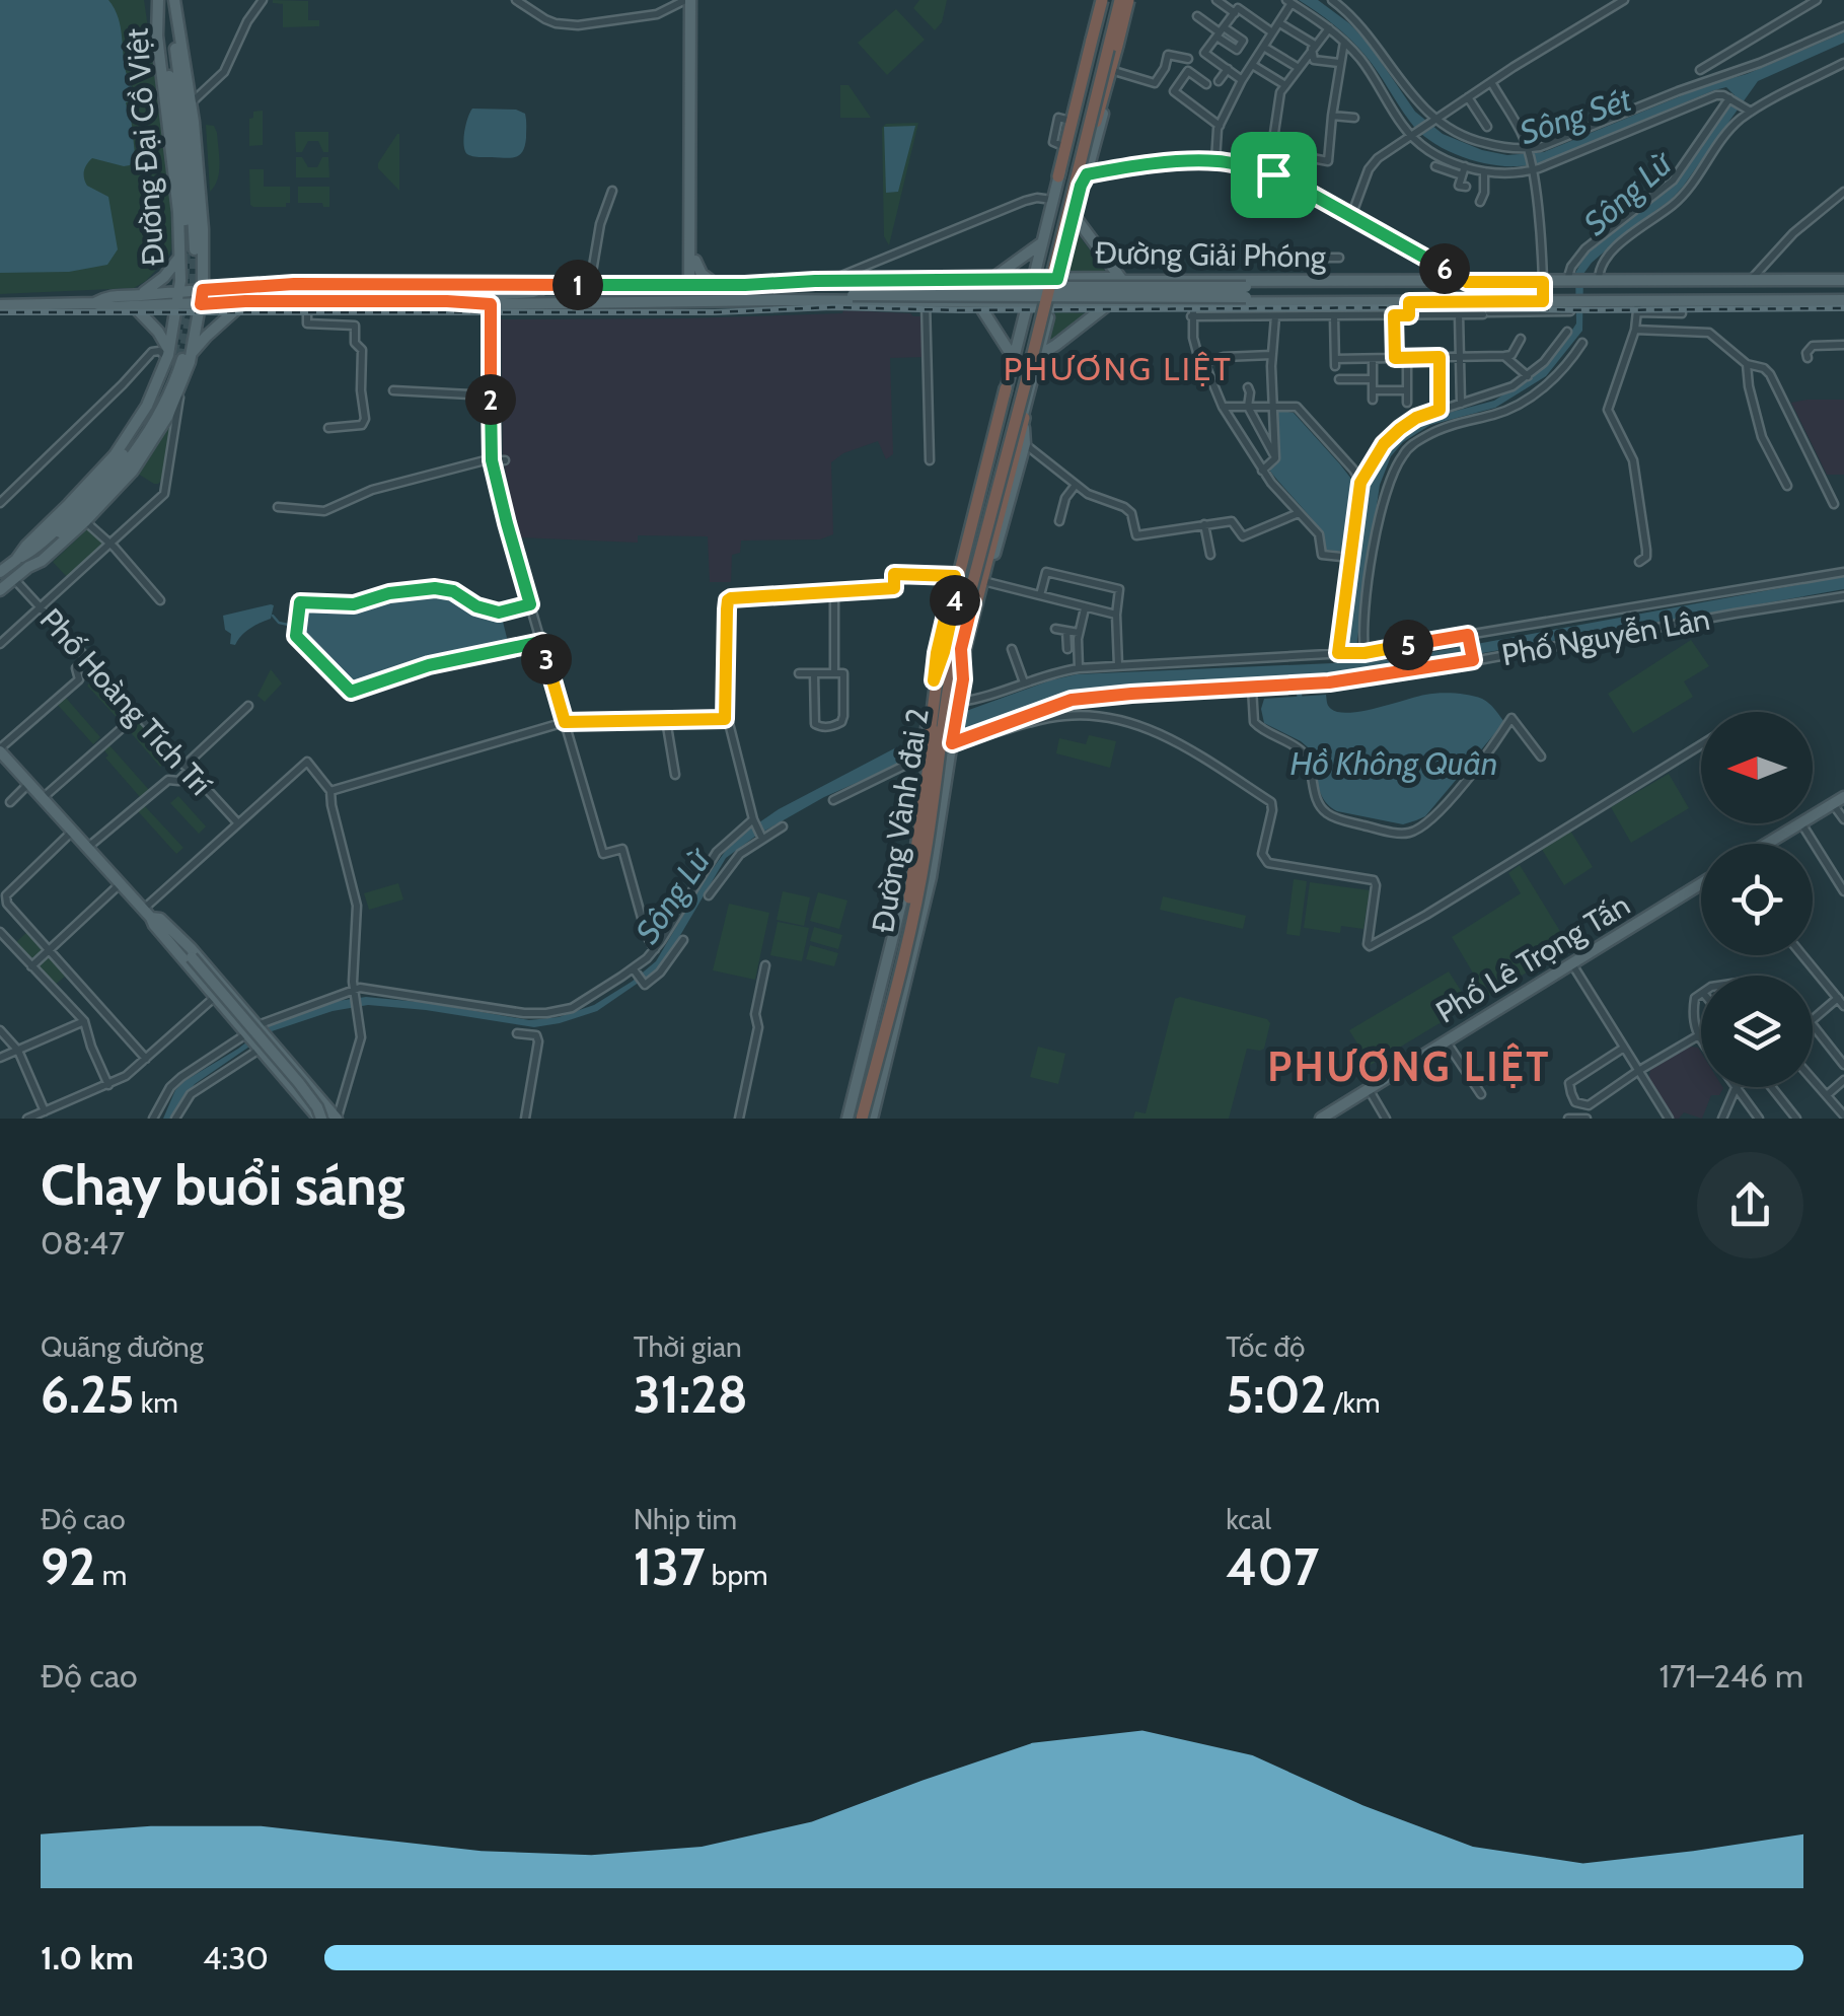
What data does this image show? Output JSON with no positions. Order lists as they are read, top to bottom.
{
  "streets": {
    "highway": ["Đường Vành đai 2"],
    "main road": ["Đường Đại Cồ Việt", "Đường Giải Phóng", "Phố Lê Trọng Tấn"],
    "street": ["Phố Nguyễn Lân", "Phố Hoàng Tích Trí"]
  },
  "crossings": [
    ["Đường Đại Cồ Việt", "Đường Giải Phóng"]
  ],
  "districts": ["PHƯƠNG LIỆT", "PHƯƠNG LIỆT"],
  "water": ["Sông Sét", "Sông Lừ", "Hồ Không Quân"],
  "north": "left",
  "page": {
    "pins": [
      "6",
      "1",
      "2",
      "4",
      "5",
      "3"
    ],
    "heading": ["Chạy buổi sáng", "08:47"],
    "stats": [
      ["Quãng đường", "6.25 km"],
      ["Thời gian", "31:28"],
      ["Tốc độ", "5:02 /km"],
      ["Độ cao", "92 m"],
      ["Nhịp tim", "137 bpm"],
      ["kcal", "407"]
    ],
    "chart": ["Độ cao", "171–246 m"],
    "list": [
      {
        "name": "1.0 km",
        "note": "4:30"
      }
    ]
  }
}
